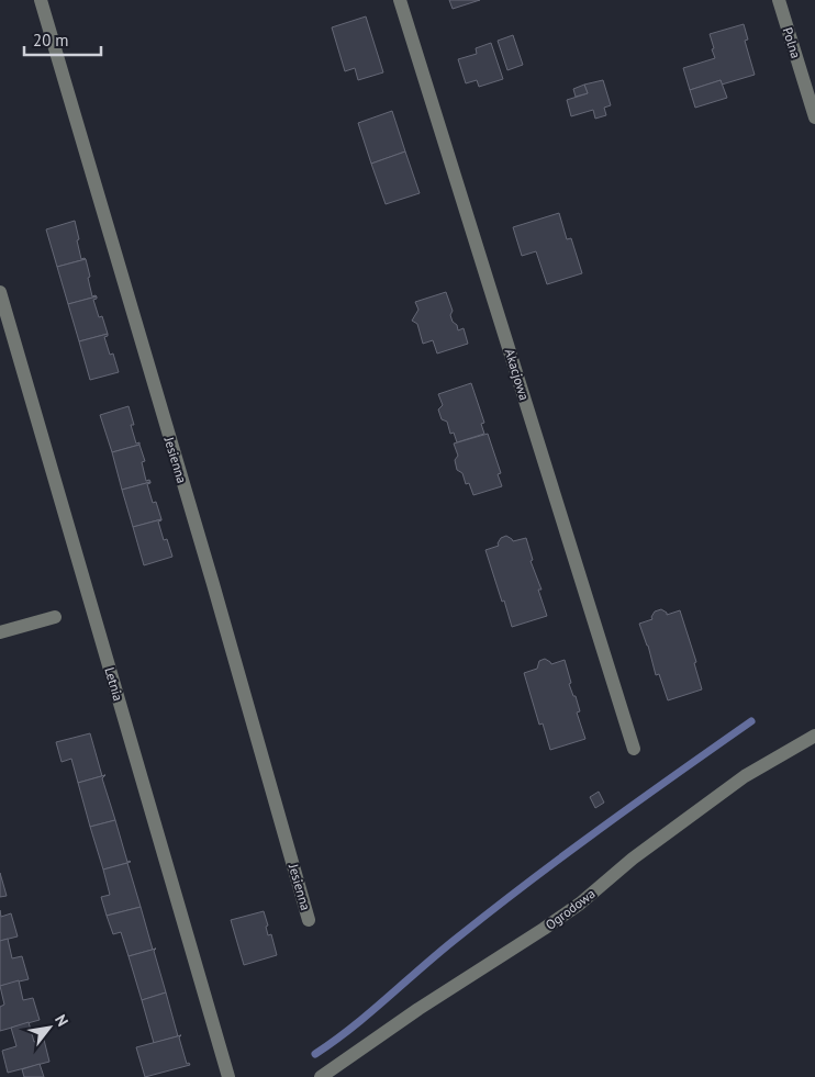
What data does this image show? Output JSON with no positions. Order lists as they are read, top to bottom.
{
  "streets": {
    "street": [
      "Polna",
      "Akacjowa",
      "Jesienna",
      "Letnia",
      "Ogrodowa"
    ]
  },
  "scale_bar": "20 m",
  "north": "top right"
}
